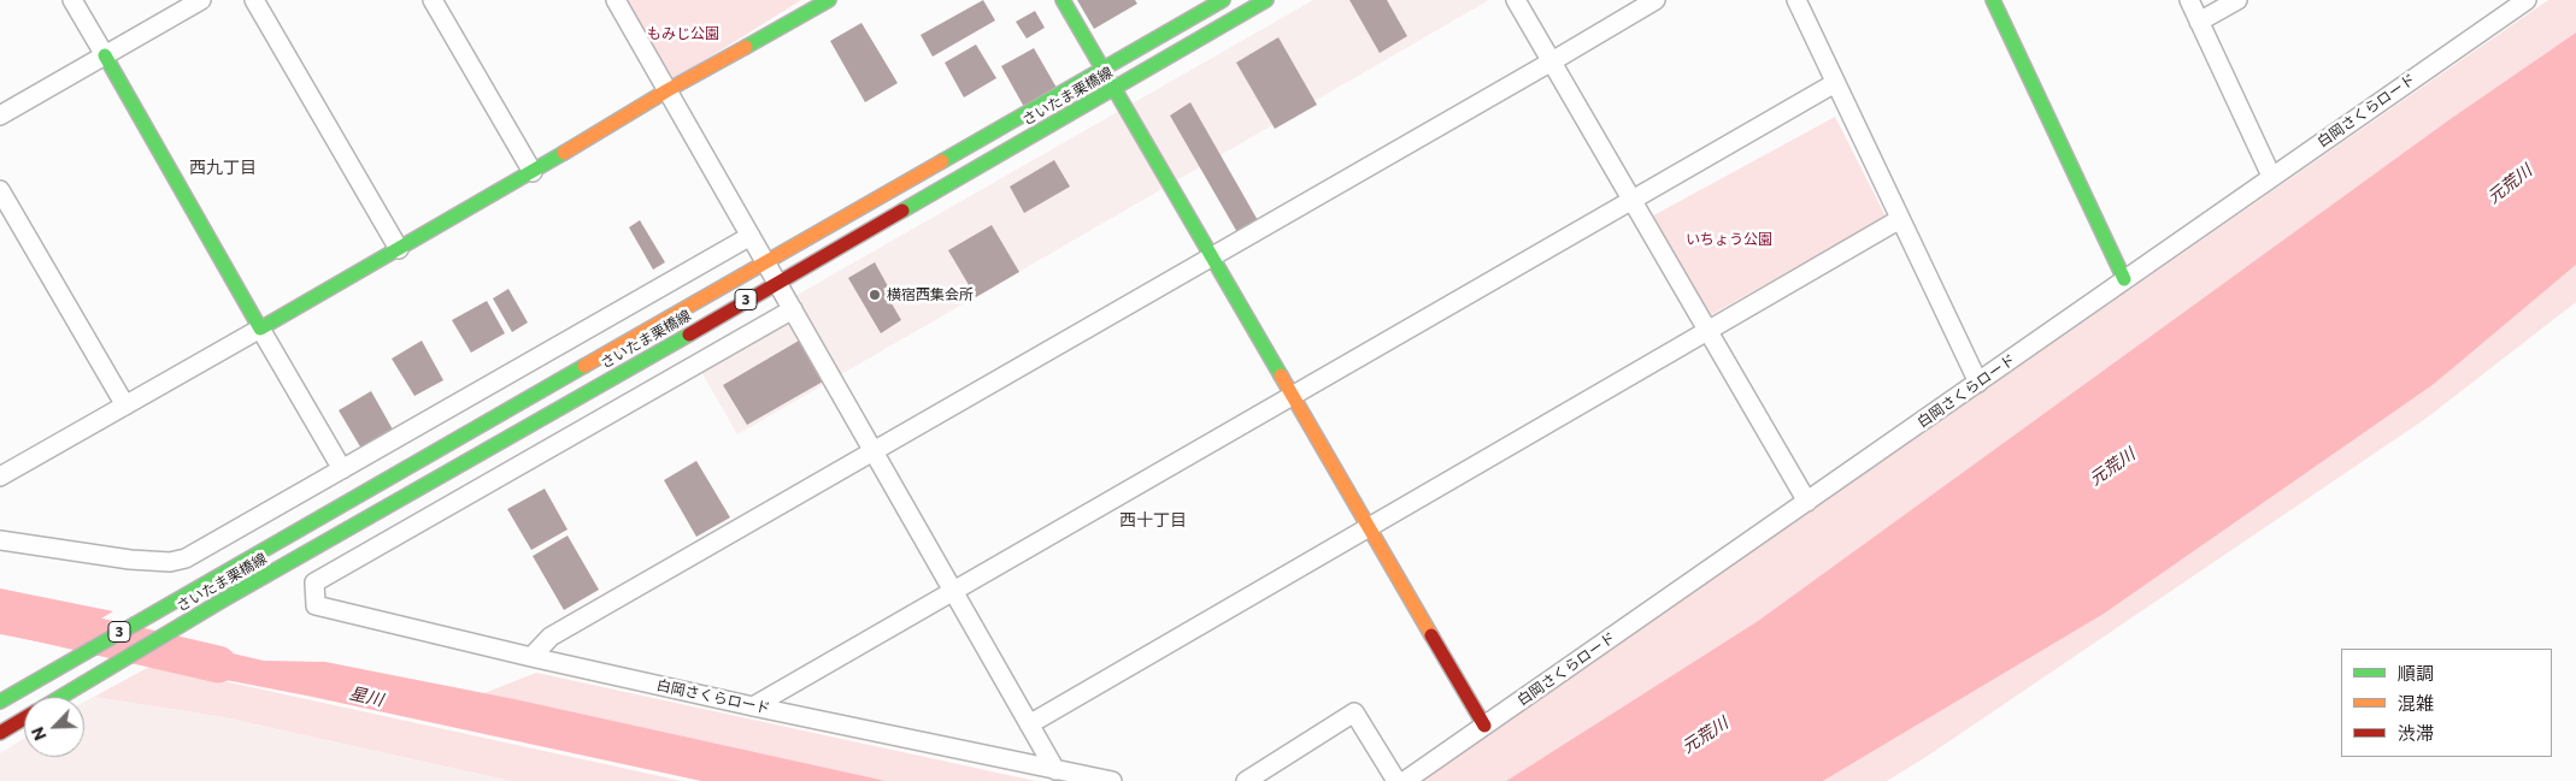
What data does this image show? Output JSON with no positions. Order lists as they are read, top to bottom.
{
  "streets": {
    "main road": ["さいたま栗橋線", "3"],
    "street": ["白岡さくらロード"]
  },
  "districts": ["西九丁目", "西十丁目"],
  "water": ["元荒川", "星川"],
  "parks": ["もみじ公園", "いちょう公園"],
  "places": ["横宿西集会所"],
  "legend": ["順調", "混雑", "渋滞"],
  "north": "bottom left"
}
